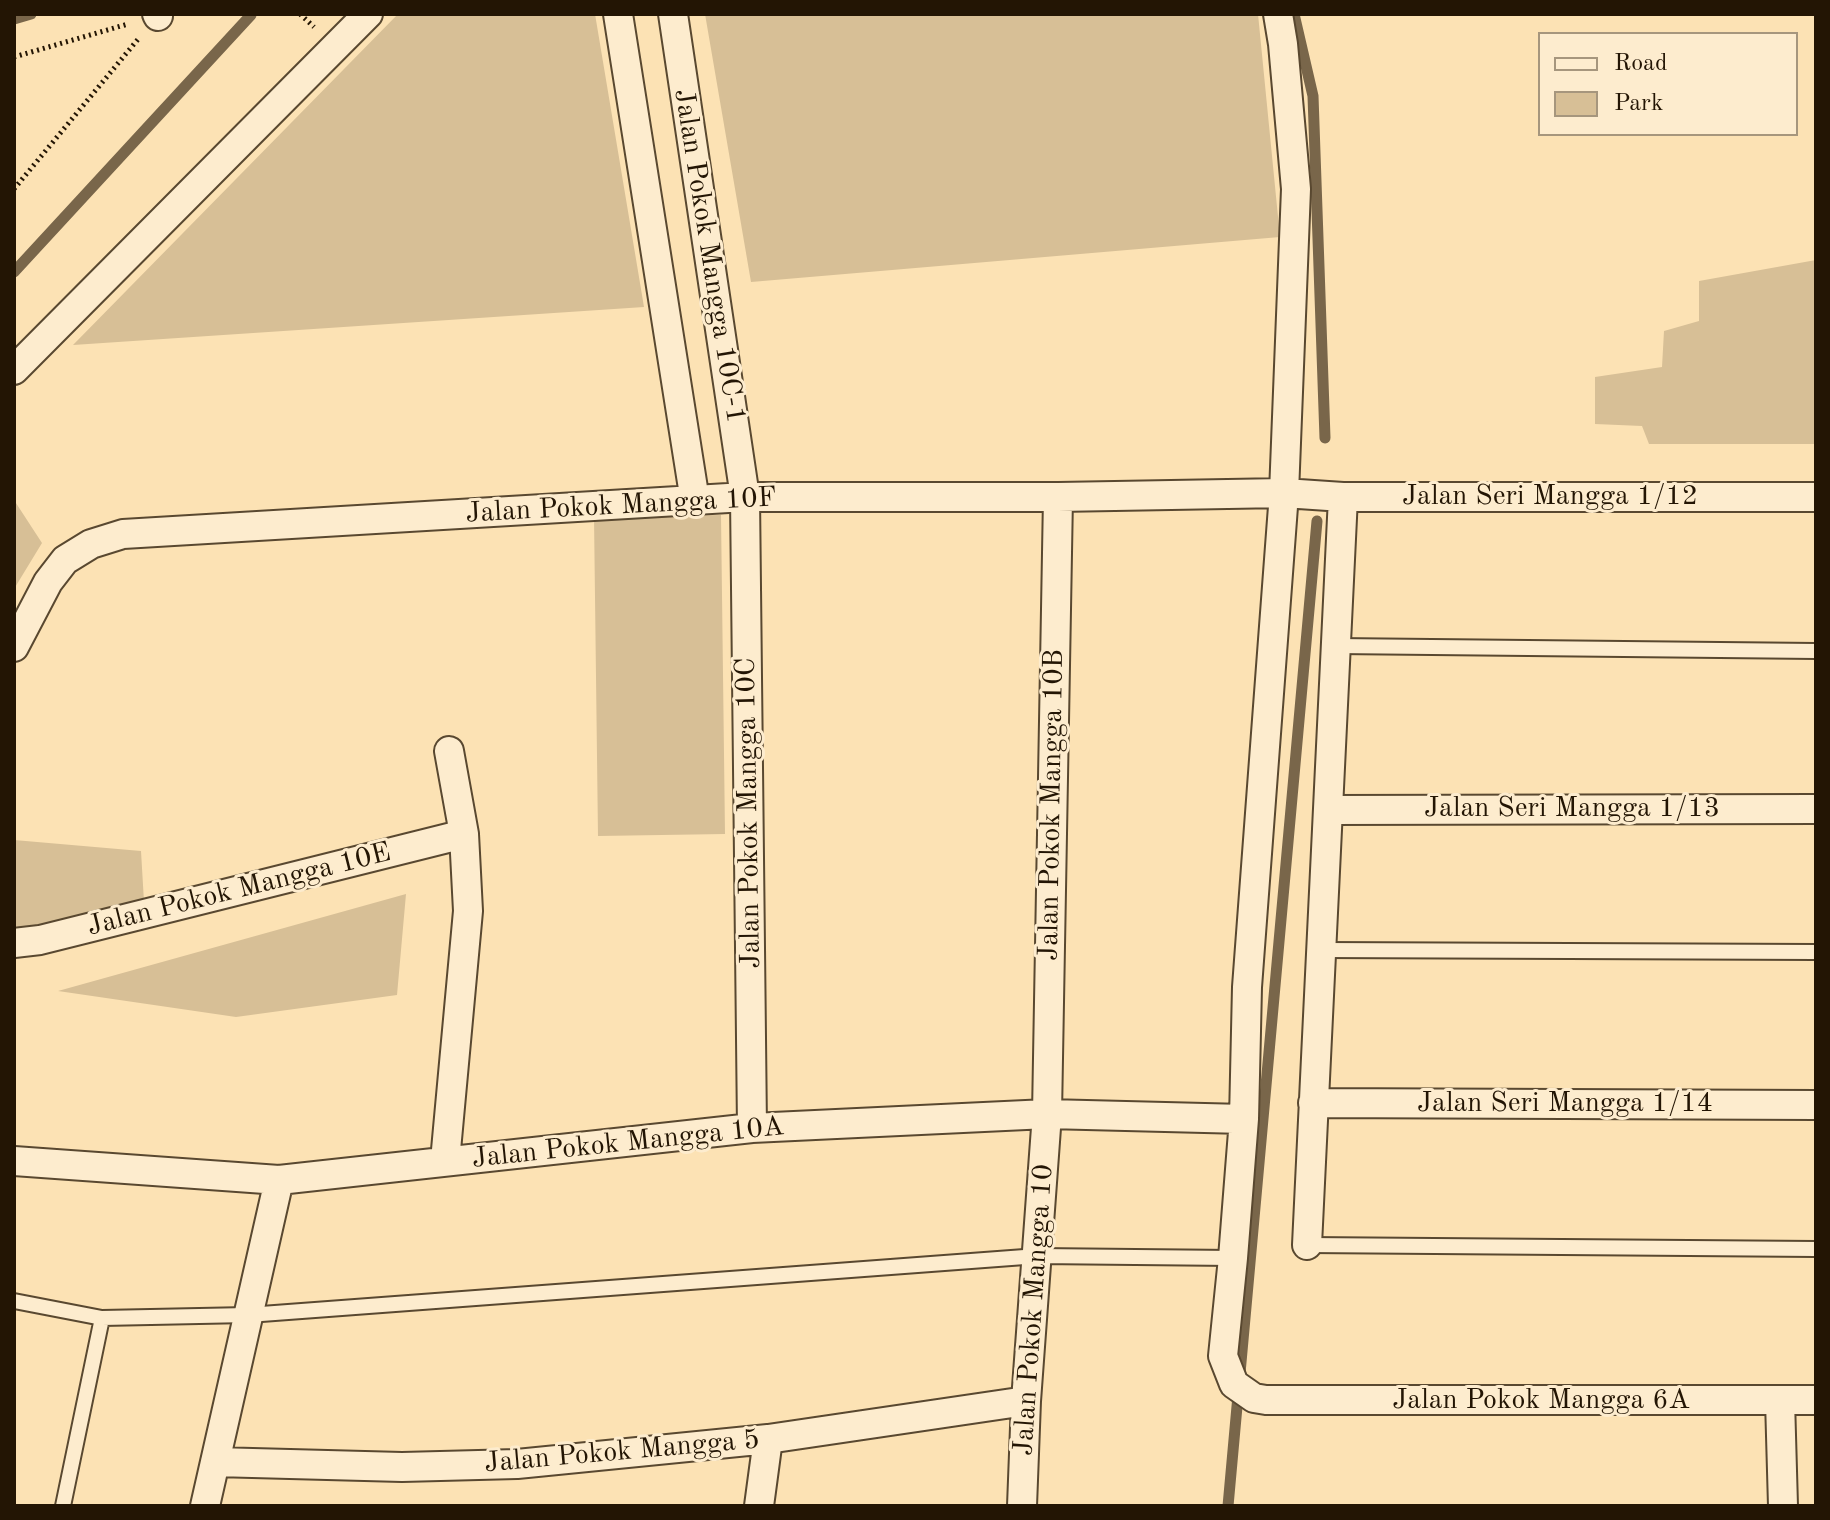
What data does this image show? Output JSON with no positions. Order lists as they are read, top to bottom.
{
  "streets": {
    "street": [
      "Jalan Pokok Mangga 10C-1",
      "Jalan Seri Mangga 1/12",
      "Jalan Pokok Mangga 10F",
      "Jalan Pokok Mangga 10B",
      "Jalan Seri Mangga 1/13",
      "Jalan Pokok Mangga 10C",
      "Jalan Pokok Mangga 10E",
      "Jalan Seri Mangga 1/14",
      "Jalan Pokok Mangga 10A",
      "Jalan Pokok Mangga 10",
      "Jalan Pokok Mangga 6A",
      "Jalan Pokok Mangga 5"
    ]
  },
  "crossings": [
    ["Jalan Pokok Mangga 10C-1", "Jalan Pokok Mangga 10F"],
    ["Jalan Pokok Mangga 10C-1", "Jalan Pokok Mangga 10C"],
    ["Jalan Seri Mangga 1/12", "Jalan Pokok Mangga 10F"],
    ["Jalan Pokok Mangga 10F", "Jalan Pokok Mangga 10B"],
    ["Jalan Pokok Mangga 10F", "Jalan Pokok Mangga 10C"],
    ["Jalan Pokok Mangga 10B", "Jalan Pokok Mangga 10A"],
    ["Jalan Pokok Mangga 10B", "Jalan Pokok Mangga 10"],
    ["Jalan Pokok Mangga 10C", "Jalan Pokok Mangga 10A"],
    ["Jalan Pokok Mangga 10A", "Jalan Pokok Mangga 10"],
    ["Jalan Pokok Mangga 10", "Jalan Pokok Mangga 5"]
  ],
  "legend": ["Road", "Park"]
}
